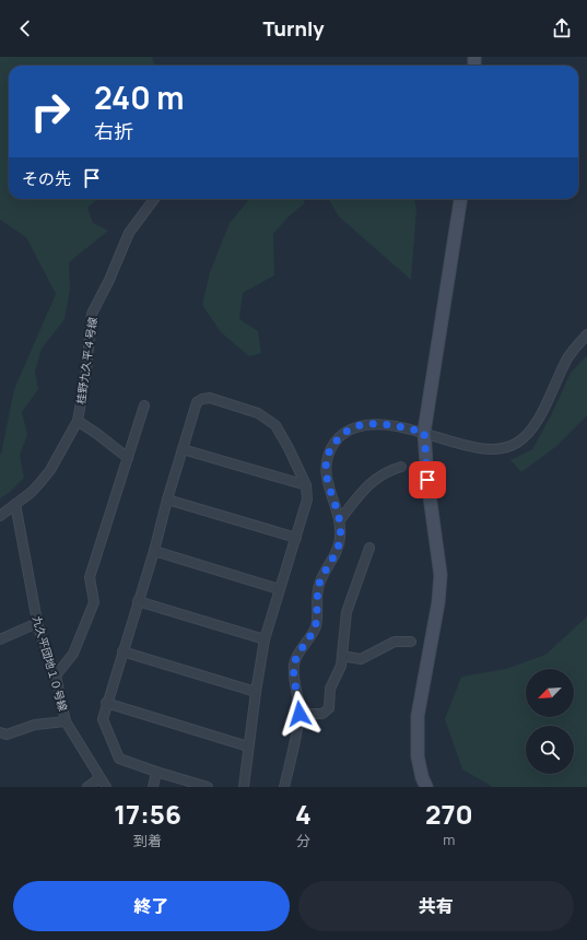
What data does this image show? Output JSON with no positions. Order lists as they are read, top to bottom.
{
  "streets": {
    "street": ["桂野九久平４号線", "九久平団地１０号線"]
  },
  "crossings": [
    ["桂野九久平４号線", "九久平団地１０号線"]
  ],
  "north": "bottom left",
  "page": {
    "header": "Turnly",
    "turn": ["240 m", "右折"],
    "then": "その先",
    "eta": [
      "17:56",
      "到着",
      "4",
      "分",
      "270",
      "m"
    ],
    "buttons": ["終了", "共有"]
  }
}
